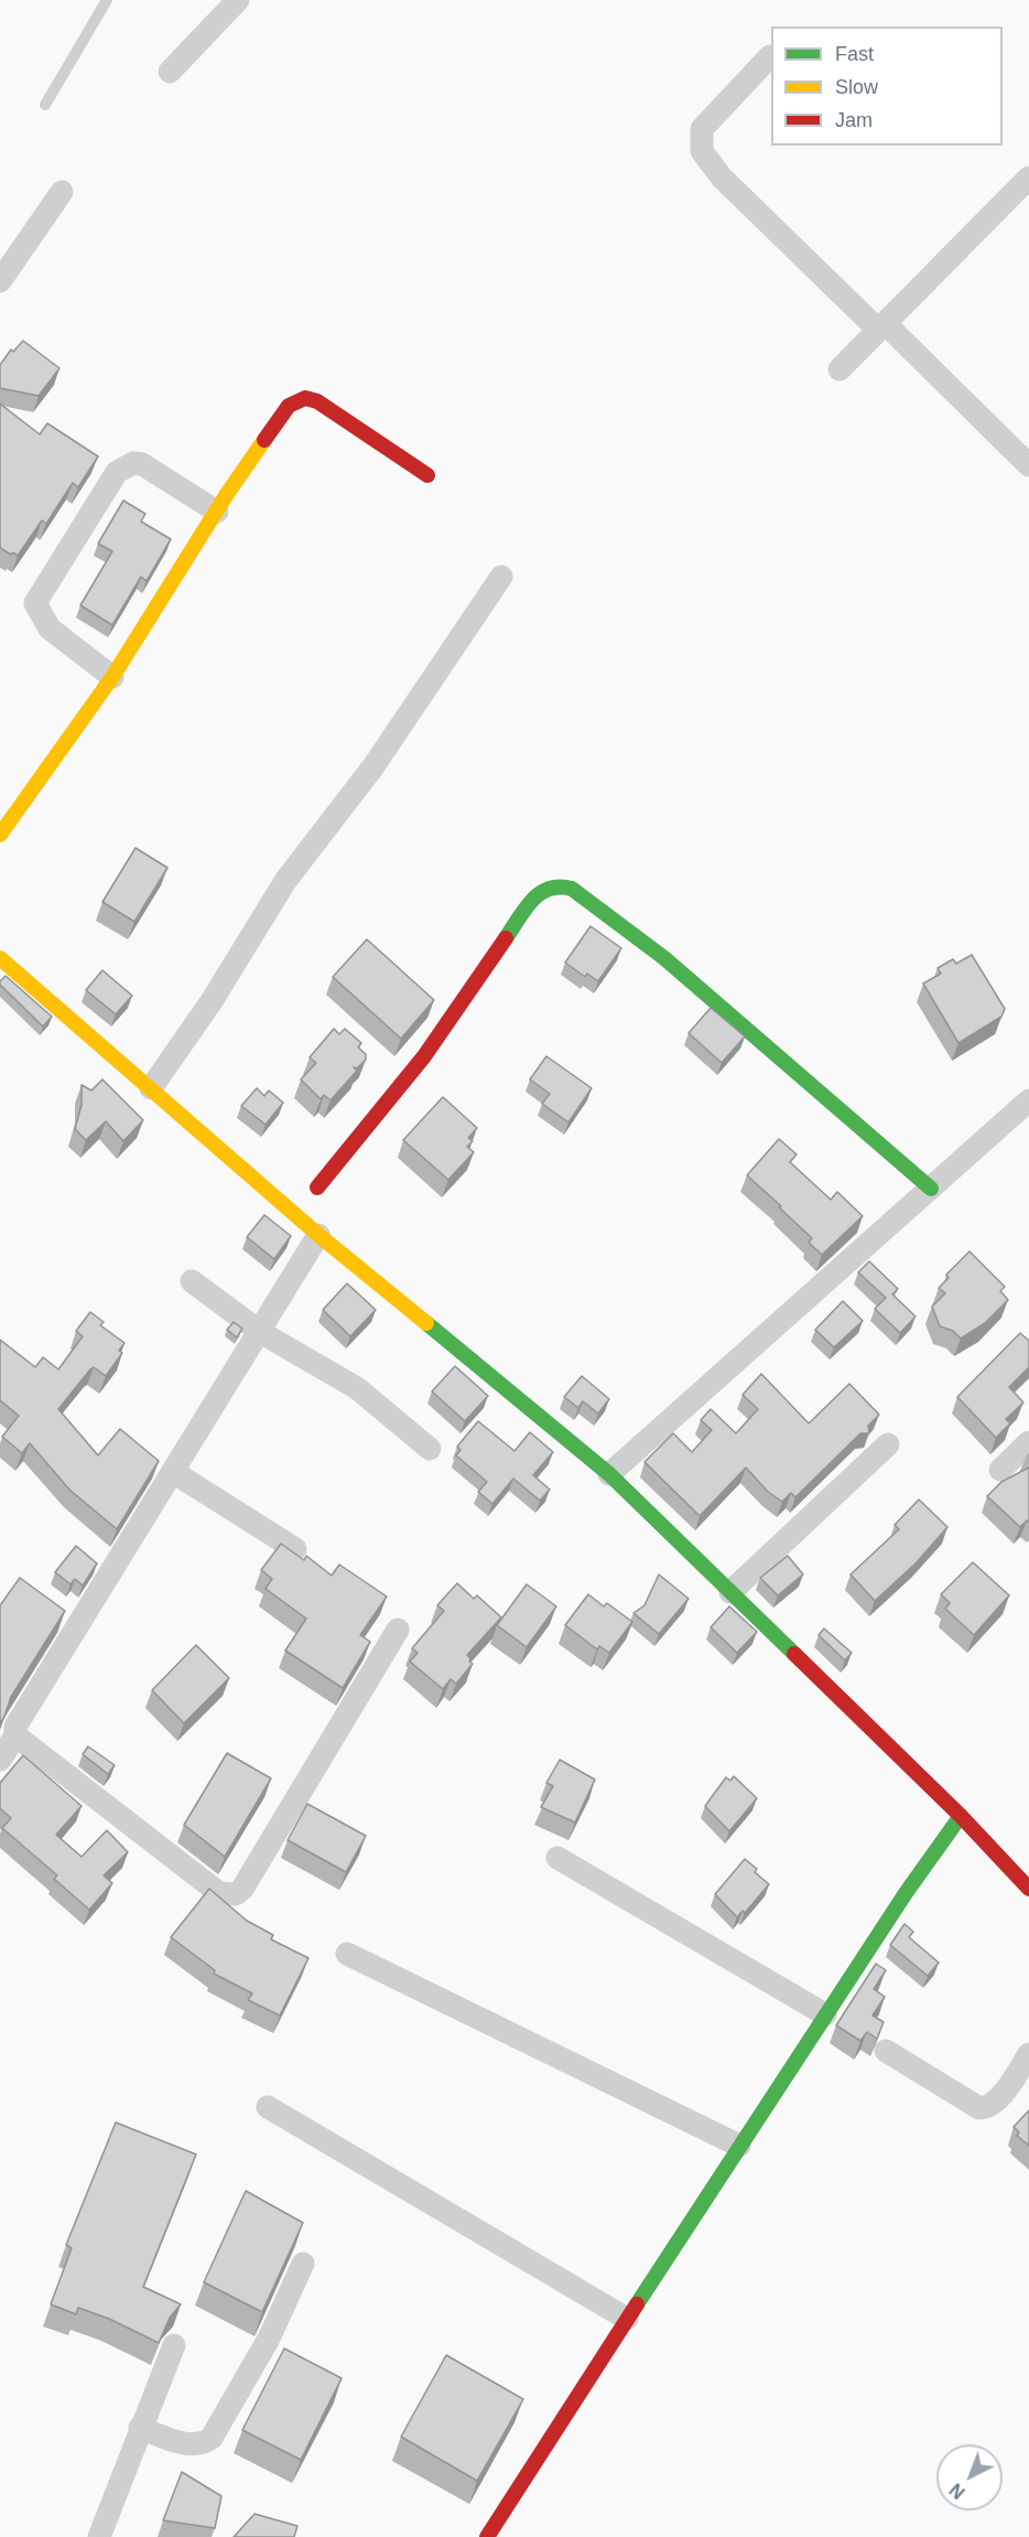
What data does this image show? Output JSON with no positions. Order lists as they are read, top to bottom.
{
  "legend": ["Fast", "Slow", "Jam"],
  "north": "bottom left"
}
